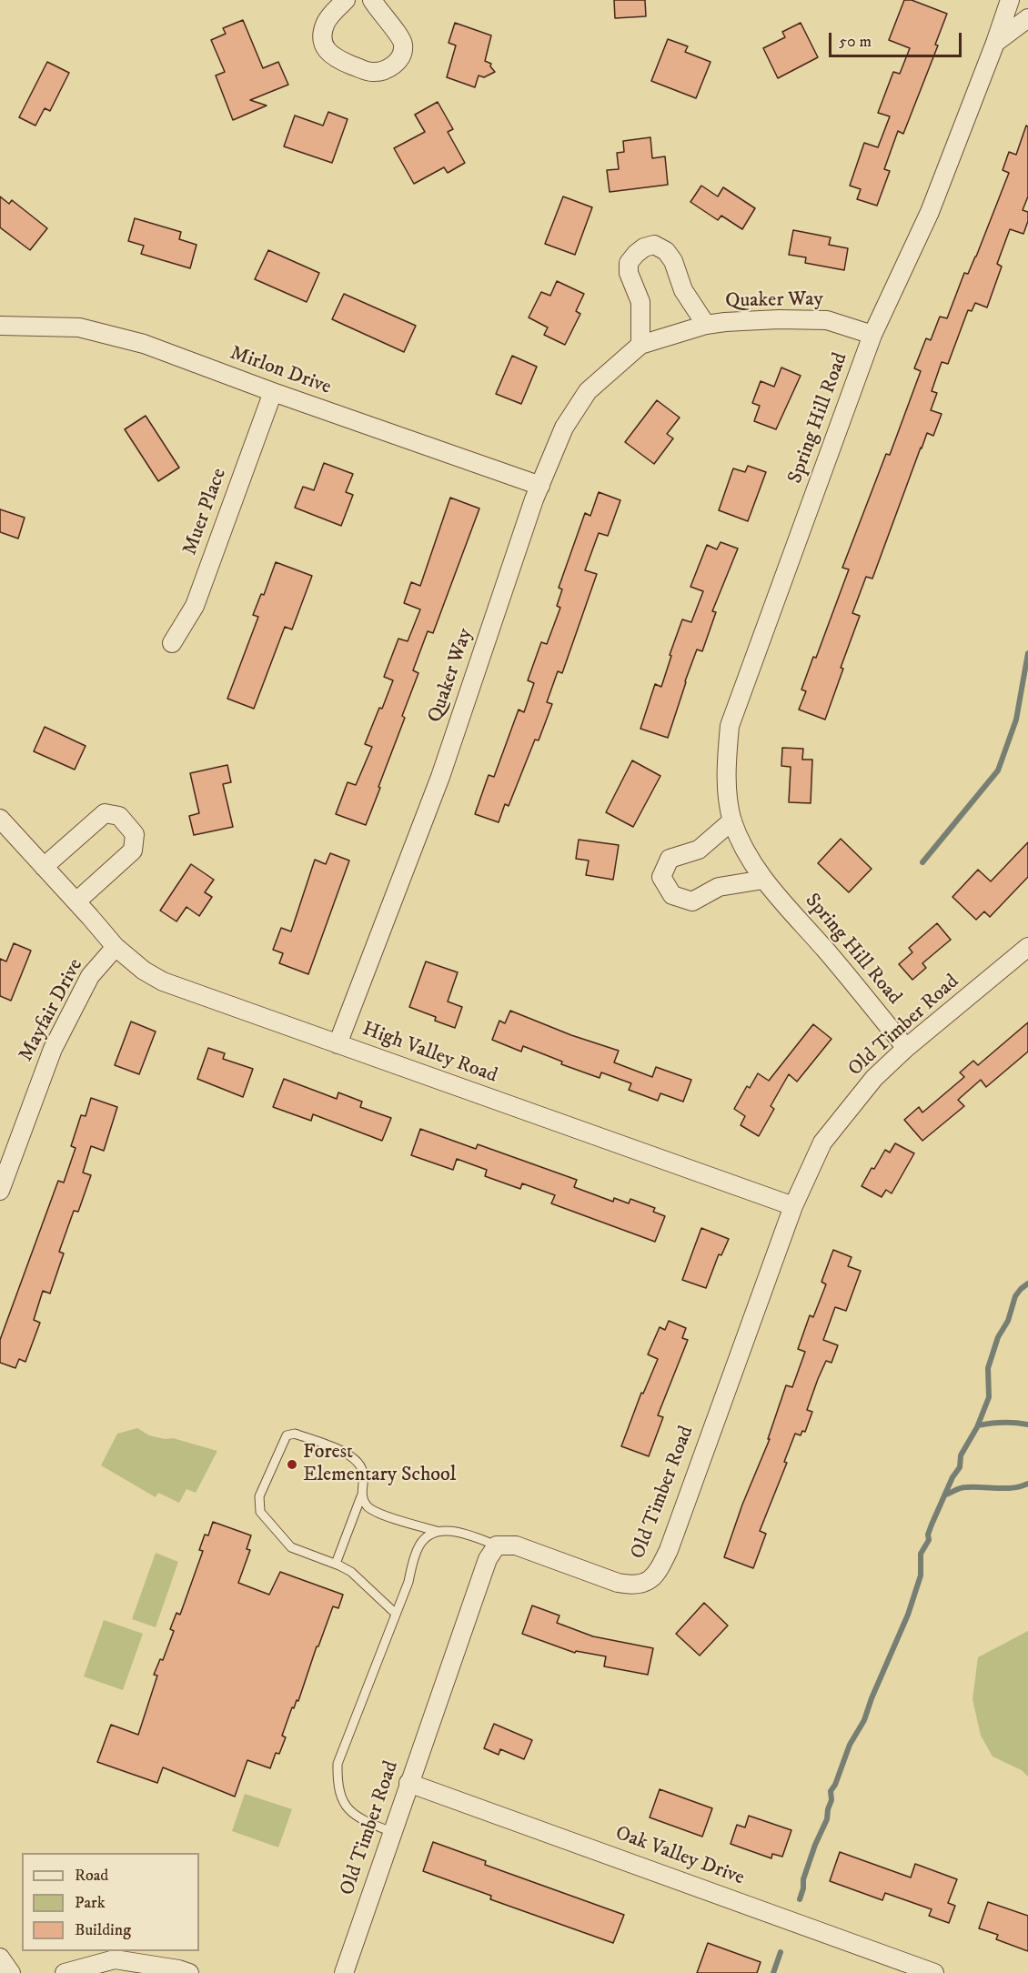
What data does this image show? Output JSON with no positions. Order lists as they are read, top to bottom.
{
  "streets": {
    "street": [
      "Quaker Way",
      "Mirlon Drive",
      "Spring Hill Road",
      "Muer Place",
      "Mayfair Drive",
      "Old Timber Road",
      "High Valley Road",
      "Oak Valley Drive"
    ]
  },
  "crossings": [
    ["Quaker Way", "Mirlon Drive"],
    ["Quaker Way", "Spring Hill Road"],
    ["Quaker Way", "High Valley Road"],
    ["Mirlon Drive", "Muer Place"],
    ["Spring Hill Road", "Old Timber Road"],
    ["Mayfair Drive", "High Valley Road"],
    ["Old Timber Road", "High Valley Road"],
    ["Old Timber Road", "Oak Valley Drive"]
  ],
  "places": ["Forest Elementary School"],
  "legend": ["Road", "Park", "Building"],
  "scale_bar": "50 m"
}
